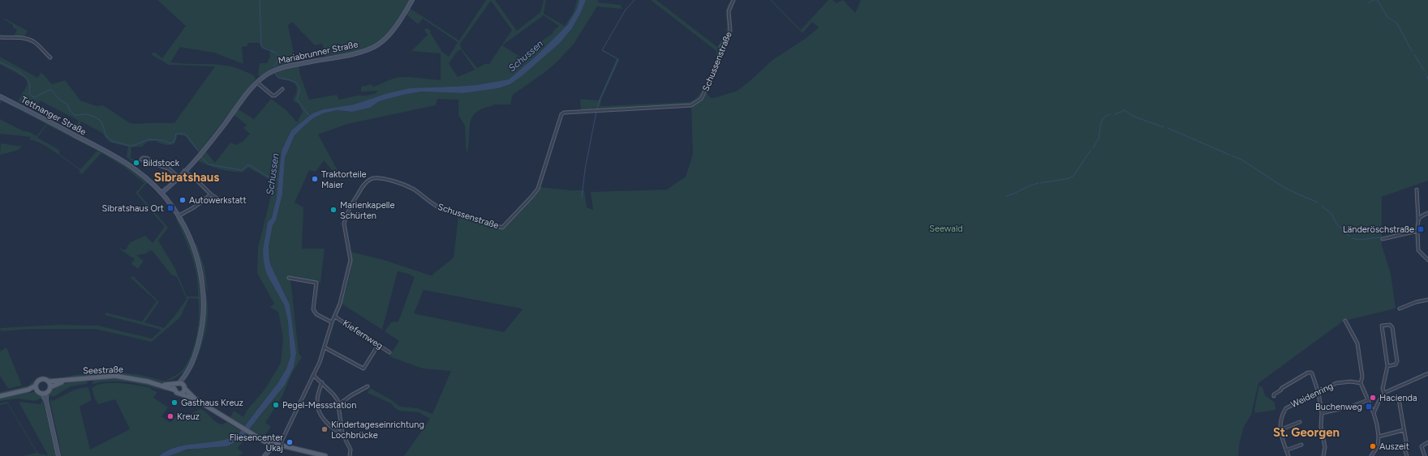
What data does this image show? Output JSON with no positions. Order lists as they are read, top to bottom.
{
  "streets": {
    "main road": ["Seestraße"],
    "street": [
      "Mariabrunner Straße",
      "Schussenstraße",
      "Tettnanger Straße",
      "Kiefernweg",
      "Weidenring"
    ]
  },
  "crossings": [
    ["Mariabrunner Straße", "Tettnanger Straße"],
    ["Schussenstraße", "Kiefernweg"]
  ],
  "districts": ["Sibratshaus", "St. Georgen"],
  "water": ["Schussen"],
  "parks": ["Seewald"],
  "places": {
    "other": [
      "Bildstock",
      "Traktorteile Maier",
      "Autowerkstatt",
      "Marienkapelle Schürten",
      "Hacienda",
      "Gasthaus Kreuz",
      "Pegel-Messstation",
      "Kreuz",
      "Kindertageseinrichtung Lochbrücke",
      "Fliesencenter Ukaj",
      "Auszeit"
    ],
    "transit": ["Sibratshaus Ort", "Länderöschstraße", "Buchenweg"]
  }
}
